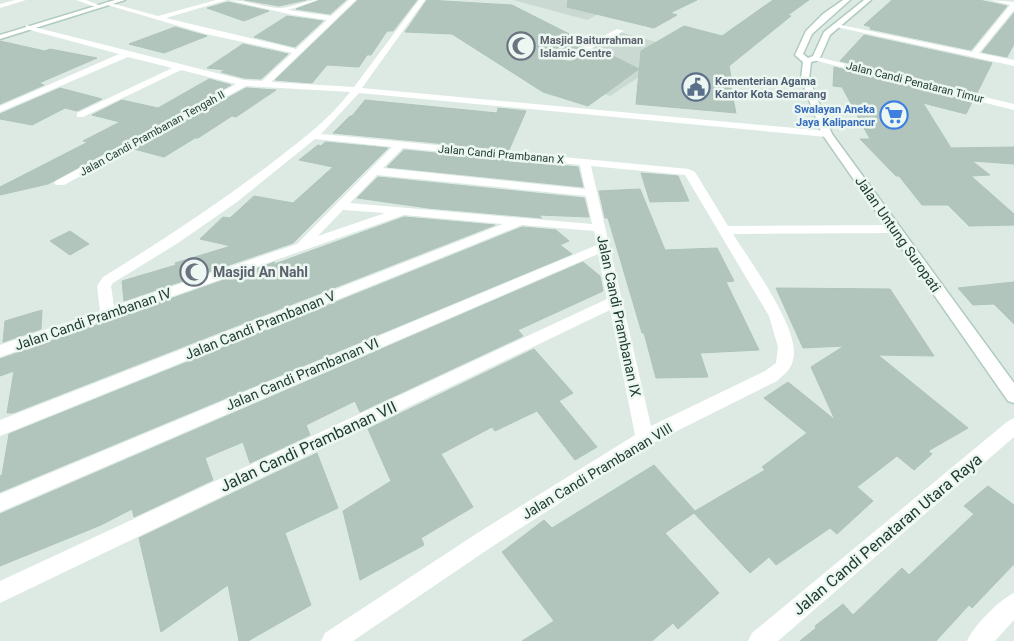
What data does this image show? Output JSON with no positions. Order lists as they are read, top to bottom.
{
  "streets": {
    "street": [
      "Jalan Candi Penataran Timur",
      "Jalan Candi Prambanan Tengah II",
      "Jalan Candi Prambanan X",
      "Jalan Untung Suropati",
      "Jalan Candi Prambanan IX",
      "Jalan Candi Prambanan IV",
      "Jalan Candi Prambanan V",
      "Jalan Candi Prambanan VI",
      "Jalan Candi Prambanan VII",
      "Jalan Candi Prambanan VIII",
      "Jalan Candi Penataran Utara Raya"
    ]
  },
  "crossings": [
    ["Jalan Candi Penataran Timur", "Jalan Untung Suropati"],
    ["Jalan Candi Prambanan X", "Jalan Candi Prambanan IX"],
    ["Jalan Candi Prambanan X", "Jalan Candi Prambanan IV"],
    ["Jalan Candi Prambanan X", "Jalan Candi Prambanan VIII"],
    ["Jalan Candi Prambanan IX", "Jalan Candi Prambanan VI"],
    ["Jalan Candi Prambanan IX", "Jalan Candi Prambanan VII"],
    ["Jalan Candi Prambanan IX", "Jalan Candi Prambanan VIII"]
  ],
  "places": {
    "mosque": ["Masjid Baiturrahman Islamic Centre", "Masjid An Nahl"],
    "public building": ["Kementerian Agama Kantor Kota Semarang"],
    "supermarket": ["Swalayan Aneka Jaya Kalipancur"]
  }
}
